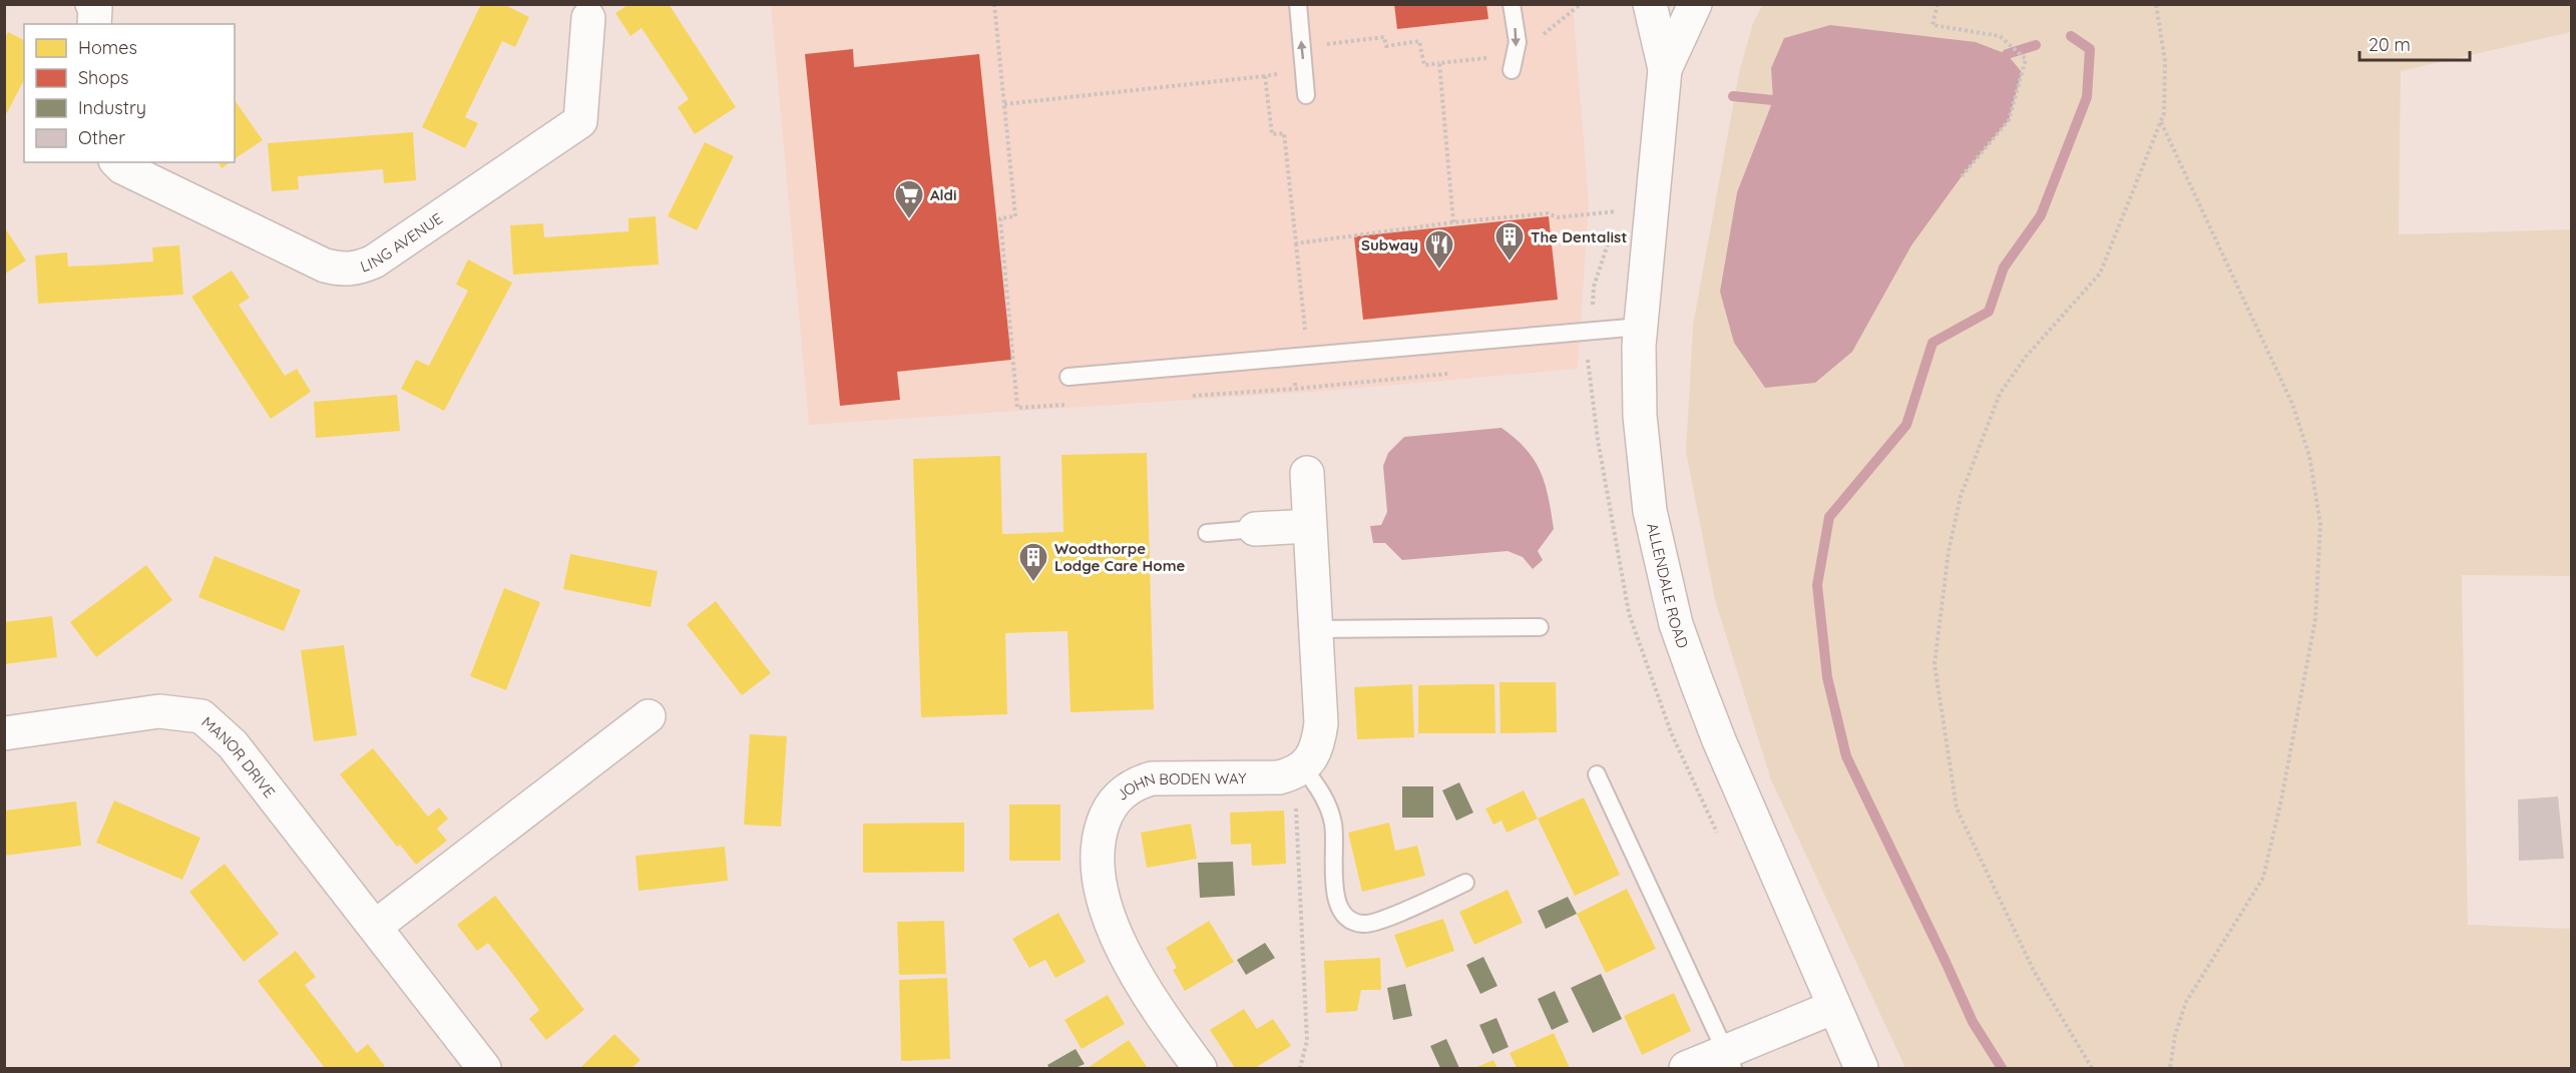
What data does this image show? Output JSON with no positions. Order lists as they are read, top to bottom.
{
  "streets": {
    "street": [
      "LING AVENUE",
      "ALLENDALE ROAD",
      "MANOR DRIVE",
      "JOHN BODEN WAY"
    ]
  },
  "places": {
    "supermarket": ["Aldi"],
    "building": ["The Dentalist", "Woodthorpe Lodge Care Home"],
    "restaurant": ["Subway"]
  },
  "legend": [
    "Homes",
    "Shops",
    "Industry",
    "Other"
  ],
  "scale_bar": "20 m"
}
